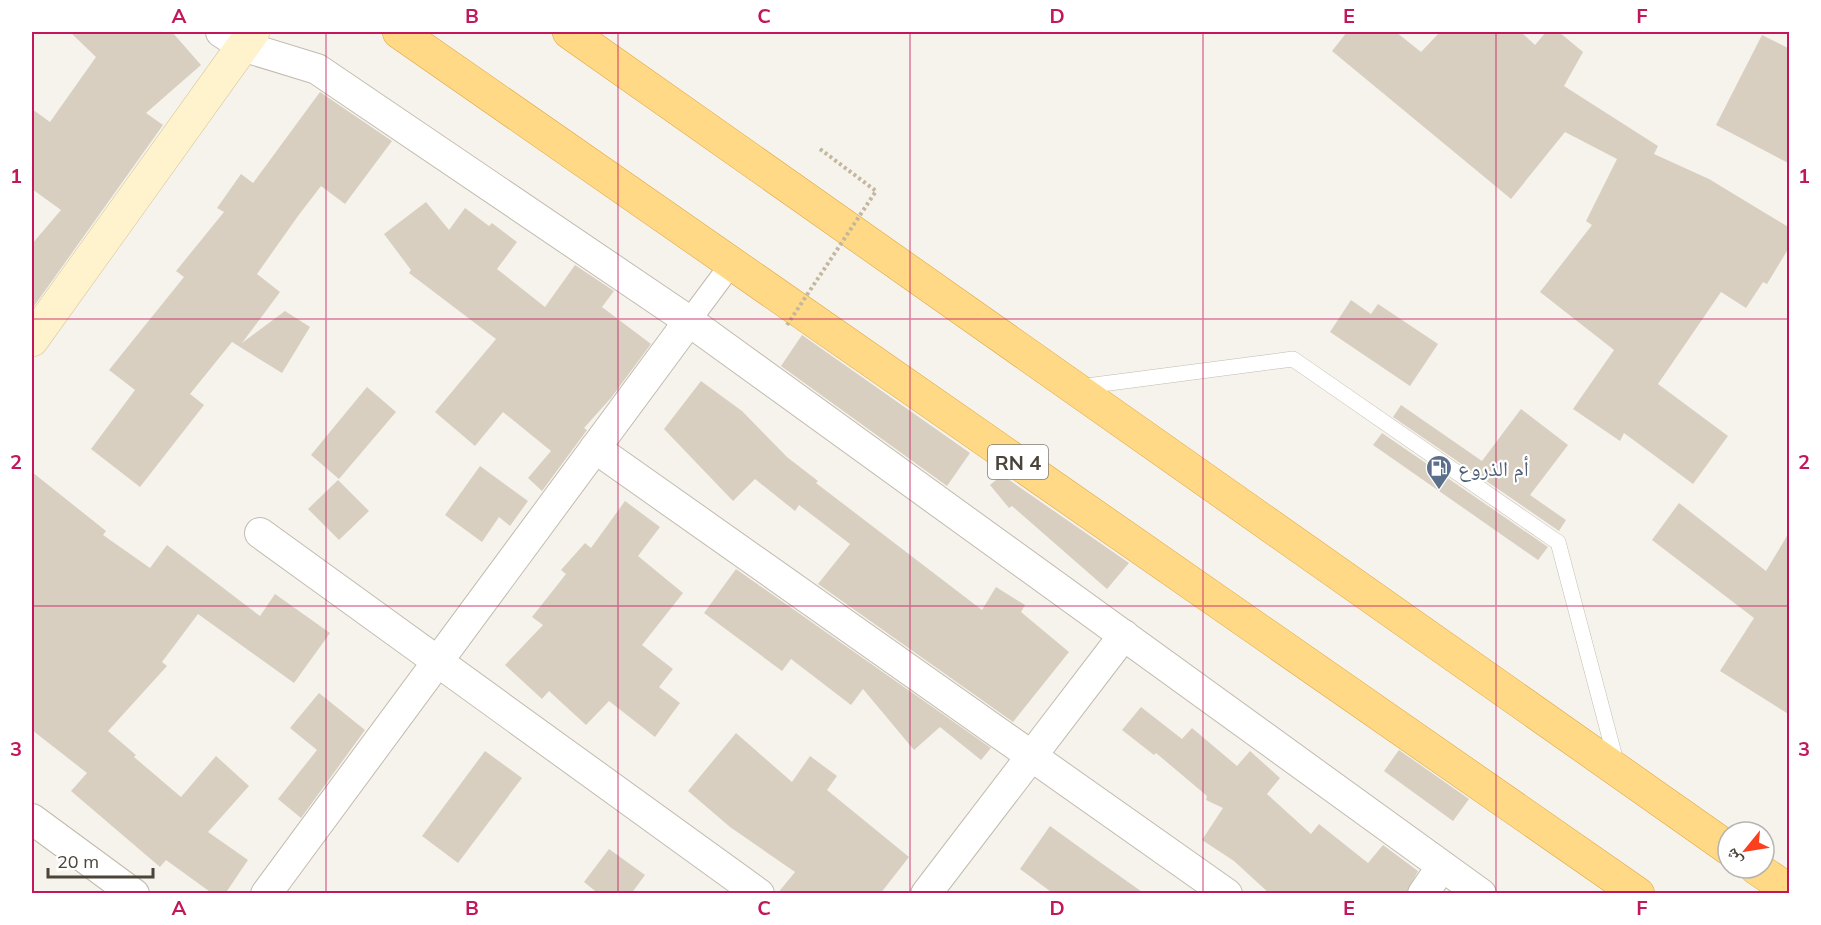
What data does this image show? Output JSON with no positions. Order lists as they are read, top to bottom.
{
  "streets": {
    "highway": ["RN 4"]
  },
  "places": {
    "fuel station": ["أم الذروع"]
  },
  "scale_bar": "20 m",
  "north": "bottom left",
  "grid": {
    "columns": [
      "A",
      "B",
      "C",
      "D",
      "E",
      "F"
    ],
    "rows": ["1", "2", "3"]
  }
}
